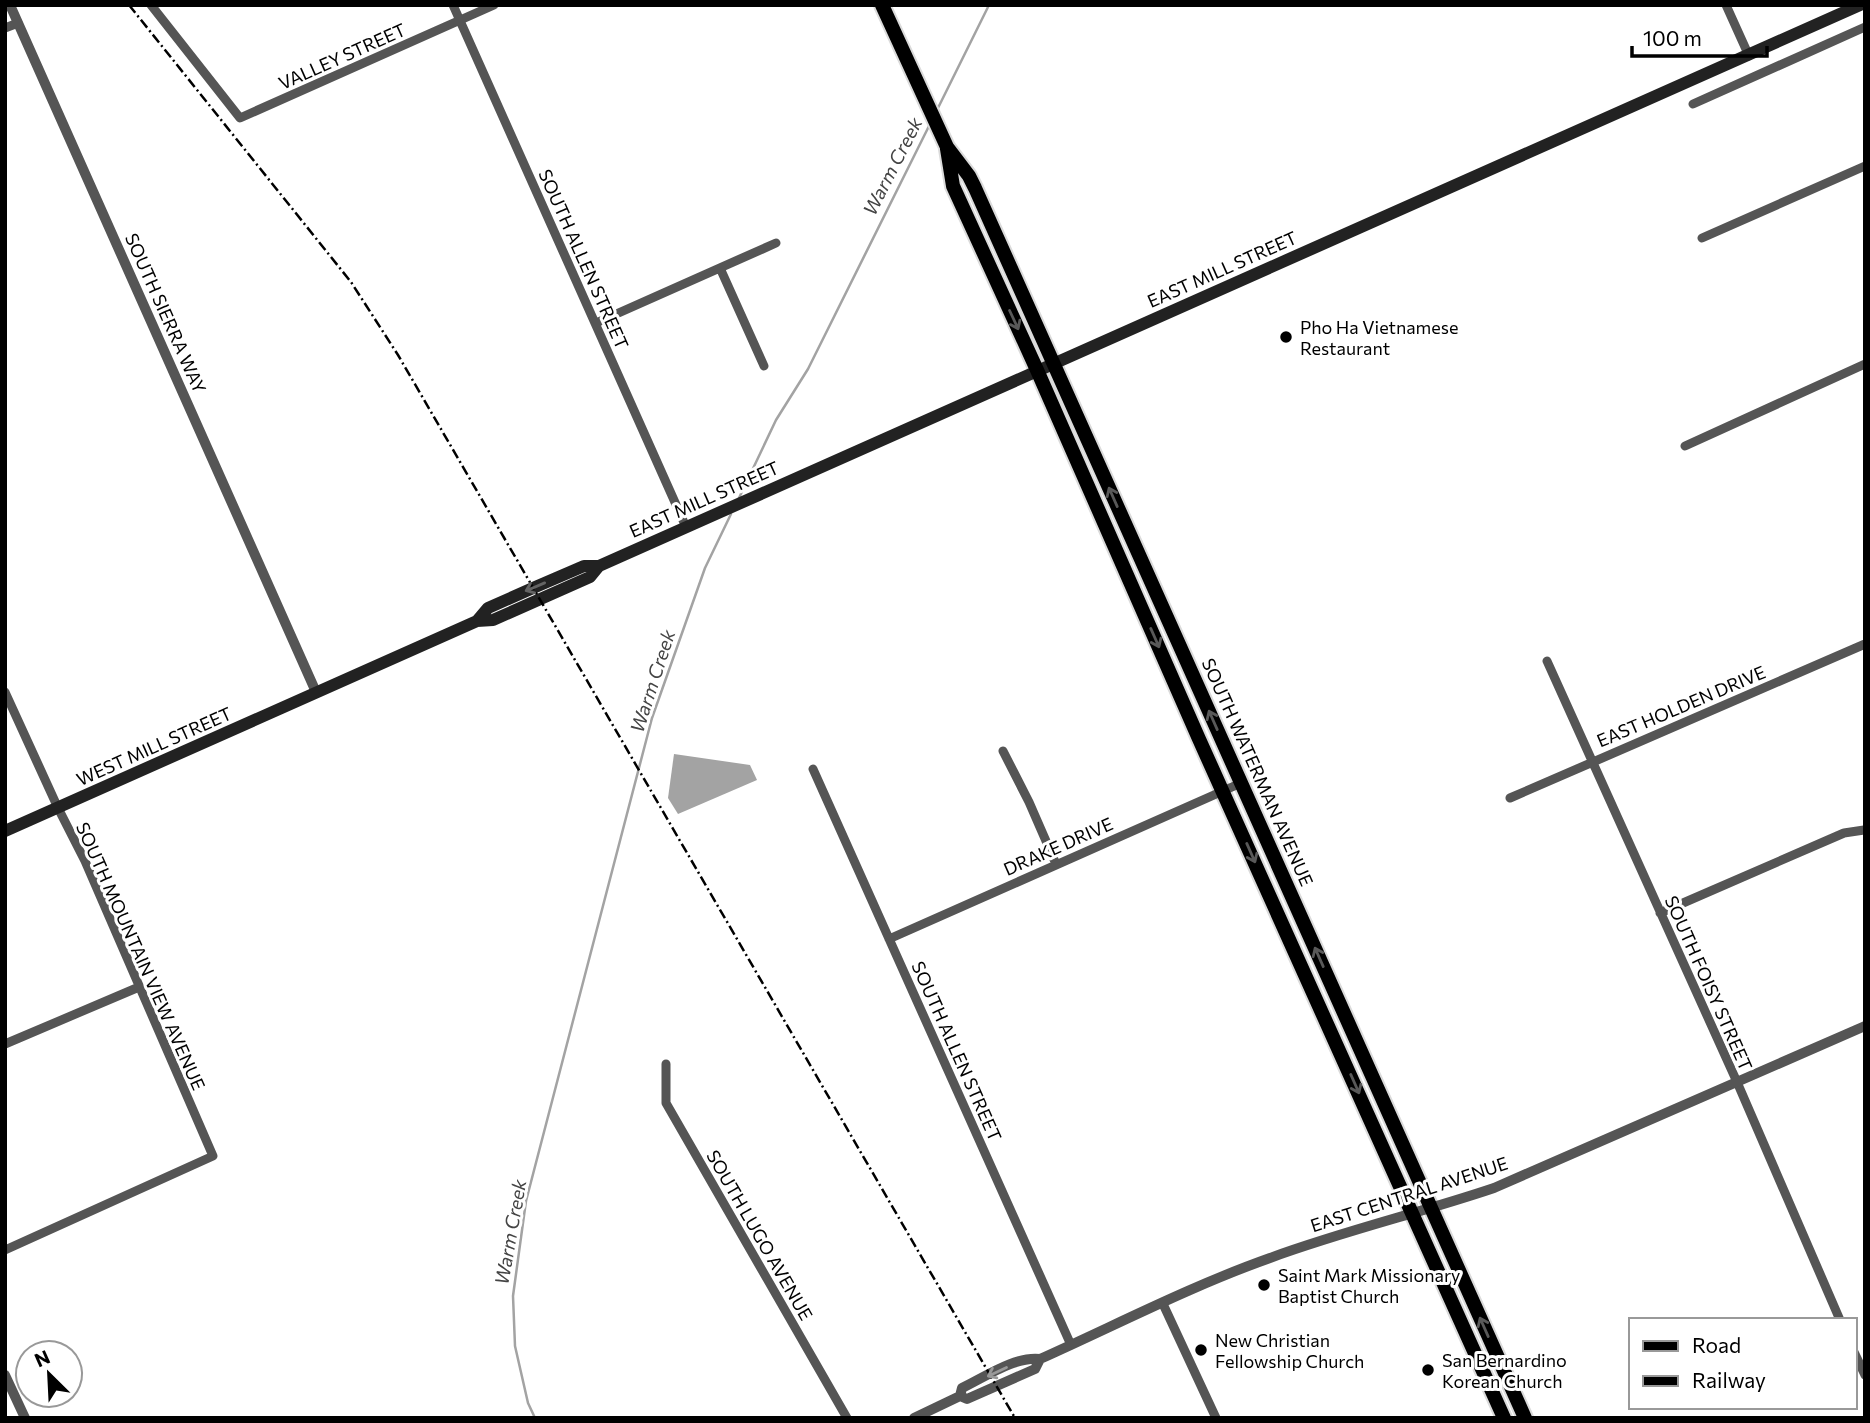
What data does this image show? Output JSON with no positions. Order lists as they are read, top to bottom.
{
  "streets": {
    "main road": ["EAST MILL STREET", "WEST MILL STREET", "SOUTH WATERMAN AVENUE"],
    "street": [
      "VALLEY STREET",
      "SOUTH ALLEN STREET",
      "SOUTH SIERRA WAY",
      "EAST HOLDEN DRIVE",
      "DRAKE DRIVE",
      "SOUTH MOUNTAIN VIEW AVENUE",
      "SOUTH FOISY STREET",
      "EAST CENTRAL AVENUE",
      "SOUTH LUGO AVENUE"
    ]
  },
  "crossings": [
    ["VALLEY STREET", "SOUTH ALLEN STREET"],
    ["SOUTH ALLEN STREET", "EAST MILL STREET"],
    ["SOUTH ALLEN STREET", "DRAKE DRIVE"],
    ["SOUTH ALLEN STREET", "EAST CENTRAL AVENUE"],
    ["EAST MILL STREET", "SOUTH SIERRA WAY"],
    ["EAST MILL STREET", "WEST MILL STREET"],
    ["EAST MILL STREET", "SOUTH WATERMAN AVENUE"],
    ["SOUTH SIERRA WAY", "WEST MILL STREET"],
    ["EAST HOLDEN DRIVE", "SOUTH FOISY STREET"],
    ["WEST MILL STREET", "SOUTH MOUNTAIN VIEW AVENUE"],
    ["SOUTH WATERMAN AVENUE", "DRAKE DRIVE"],
    ["SOUTH WATERMAN AVENUE", "EAST CENTRAL AVENUE"],
    ["SOUTH FOISY STREET", "EAST CENTRAL AVENUE"]
  ],
  "water": ["Warm Creek"],
  "places": [
    "Pho Ha Vietnamese Restaurant",
    "Saint Mark Missionary Baptist Church",
    "New Christian Fellowship Church",
    "San Bernardino Korean Church"
  ],
  "legend": ["Road", "Railway"],
  "scale_bar": "100 m",
  "north": "top left"
}
